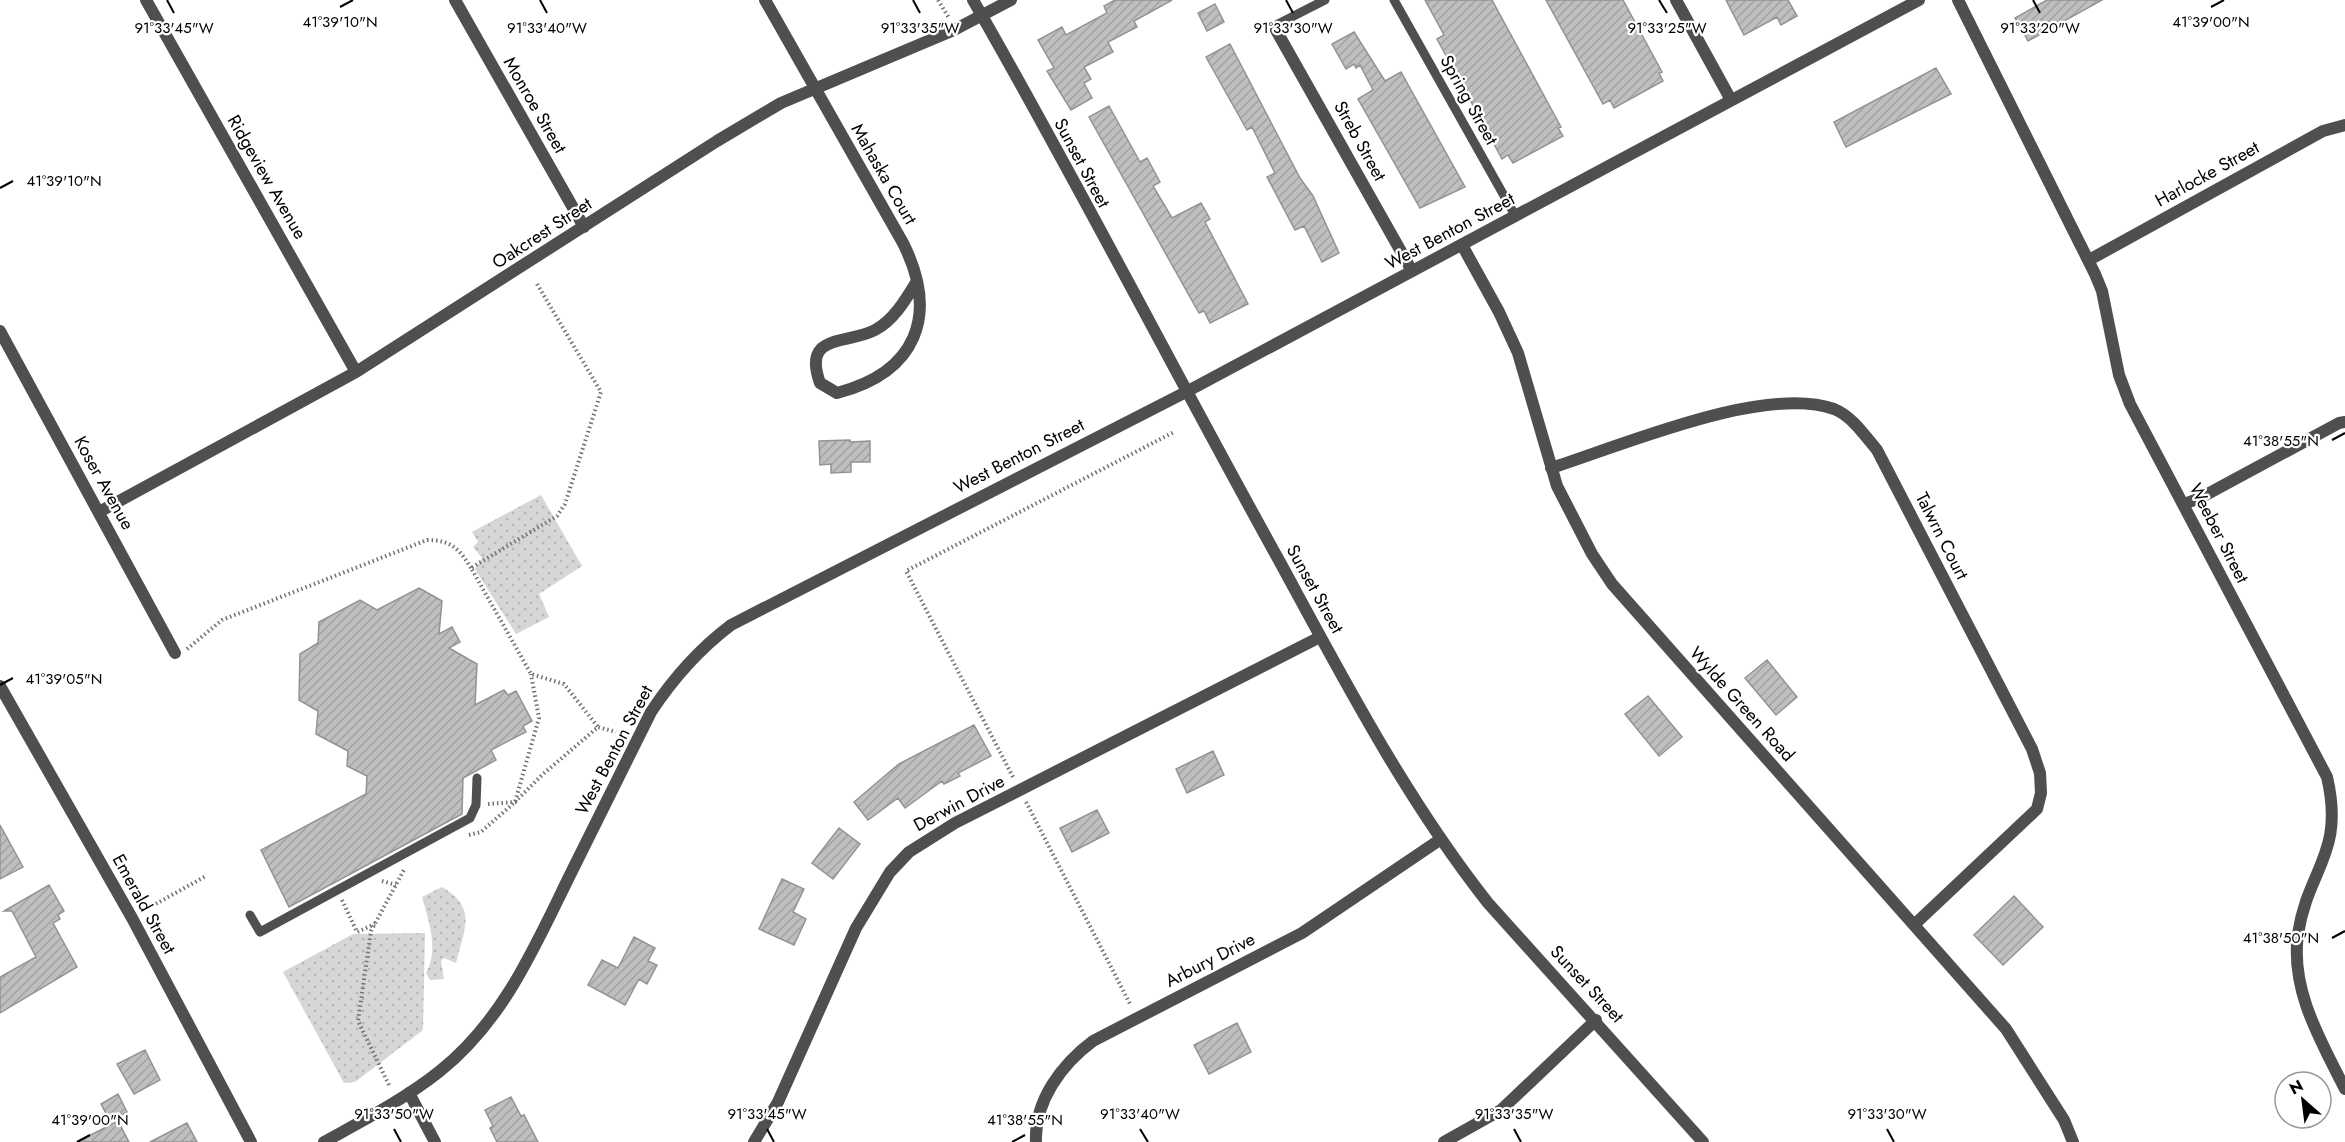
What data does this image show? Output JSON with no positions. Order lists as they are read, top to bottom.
{
  "streets": {
    "street": [
      "Monroe Street",
      "Streb Street",
      "Sunset Street",
      "Mahaska Court",
      "Harlocke Street",
      "Ridgeview Avenue",
      "West Benton Street",
      "Oakcrest Street",
      "Koser Avenue",
      "Weeber Street",
      "Talwrn Court",
      "Wylde Green Road",
      "Derwin Drive",
      "Emerald Street",
      "Arbury Drive"
    ],
    "lane": ["Spring Street"]
  },
  "crossings": [
    ["Spring Street", "West Benton Street"],
    ["Monroe Street", "Oakcrest Street"],
    ["Streb Street", "West Benton Street"],
    ["Sunset Street", "West Benton Street"],
    ["Sunset Street", "Oakcrest Street"],
    ["Sunset Street", "Derwin Drive"],
    ["Sunset Street", "Arbury Drive"],
    ["Mahaska Court", "Oakcrest Street"],
    ["Harlocke Street", "Weeber Street"],
    ["Ridgeview Avenue", "Oakcrest Street"],
    ["West Benton Street", "Wylde Green Road"],
    ["Oakcrest Street", "Koser Avenue"],
    ["Talwrn Court", "Wylde Green Road"]
  ],
  "north": "top left",
  "coordinates": [
    "41°39'10\"N",
    "41°39'00\"N",
    "91°33'45\"W",
    "91°33'40\"W",
    "91°33'35\"W",
    "91°33'30\"W",
    "91°33'25\"W",
    "91°33'20\"W",
    "41°38'55\"N",
    "41°39'05\"N",
    "41°38'50\"N",
    "91°33'50\"W"
  ]
}
